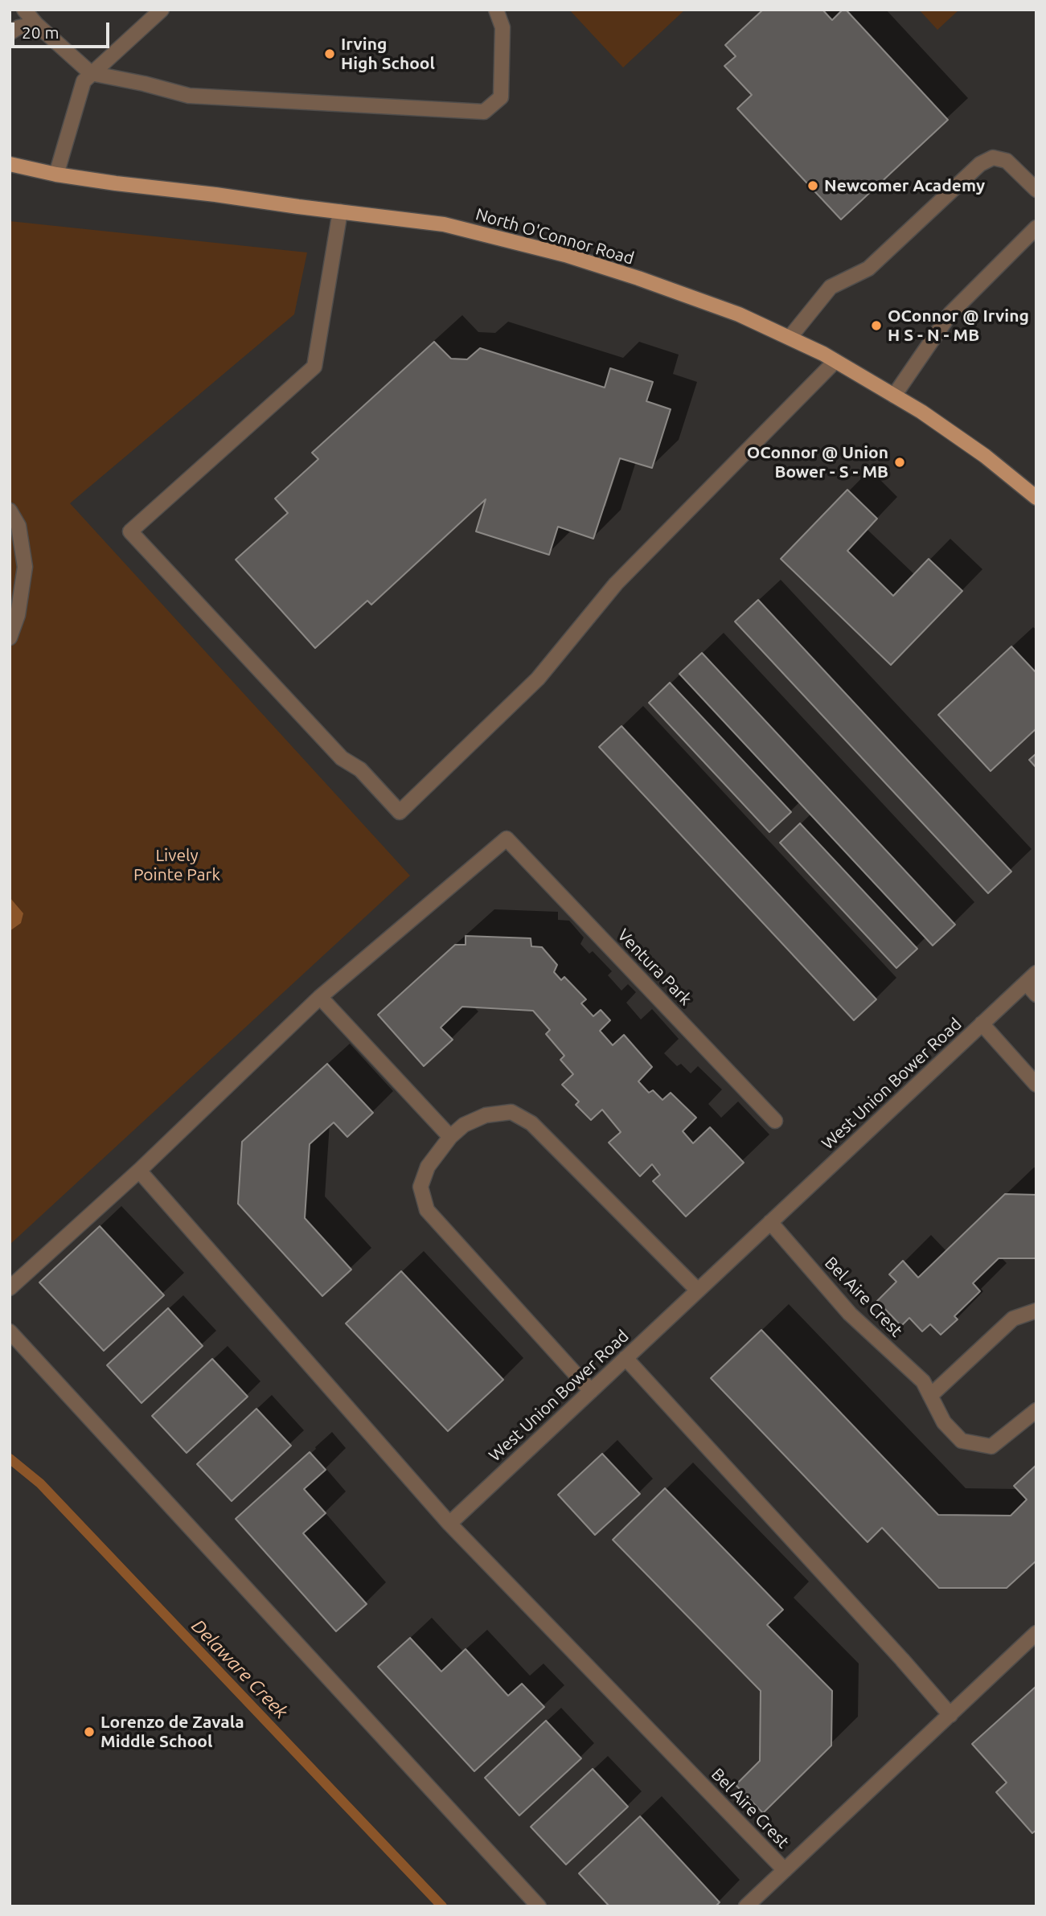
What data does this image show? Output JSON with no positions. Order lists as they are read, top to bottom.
{
  "streets": {
    "main road": ["North O'Connor Road"],
    "street": ["Ventura Park", "West Union Bower Road", "Bel Aire Crest"]
  },
  "crossings": [
    ["West Union Bower Road", "Bel Aire Crest"]
  ],
  "water": ["Delaware Creek"],
  "parks": ["Lively Pointe Park"],
  "places": [
    "Irving High School",
    "Newcomer Academy",
    "OConnor @ Irving H S - N - MB",
    "OConnor @ Union Bower - S - MB",
    "Lorenzo de Zavala Middle School"
  ],
  "scale_bar": "20 m"
}
